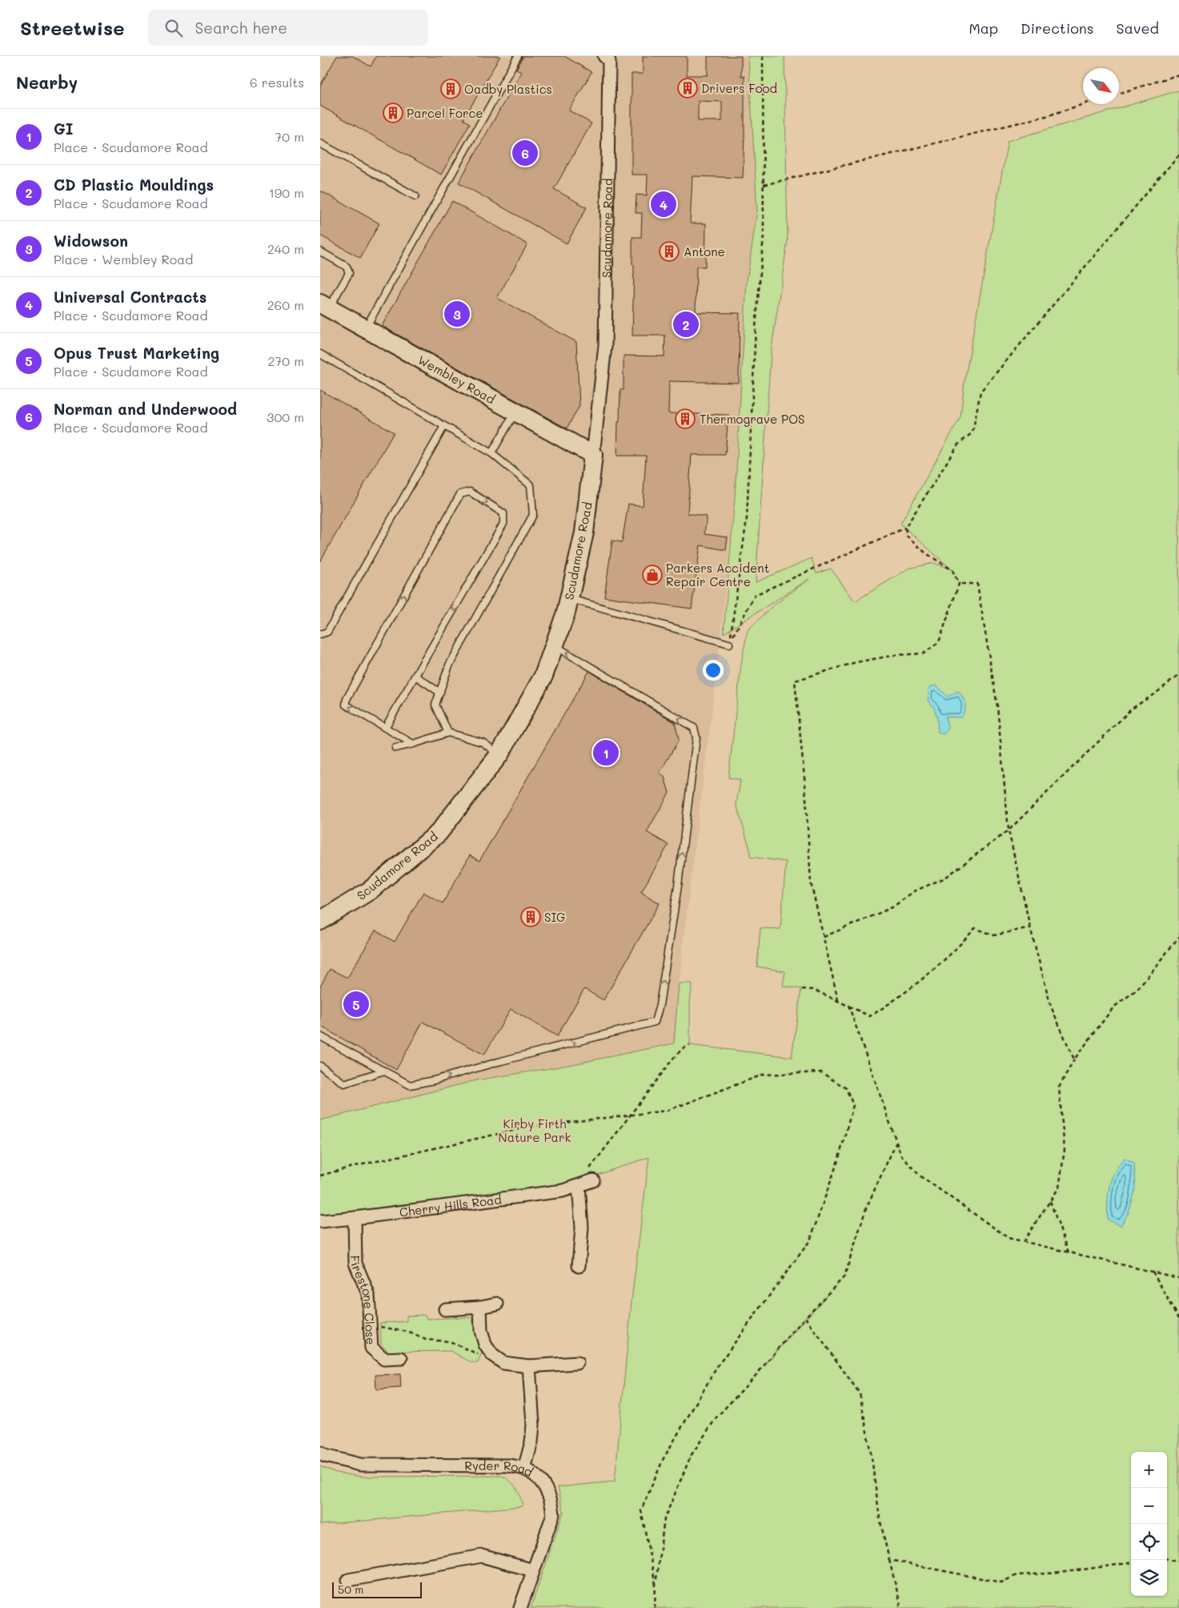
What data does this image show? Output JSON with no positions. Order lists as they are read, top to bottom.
{
  "streets": {
    "street": [
      "Scudamore Road",
      "Wembley Road",
      "Cherry Hills Road",
      "Firestone Close",
      "Ryder Road"
    ]
  },
  "crossings": [
    ["Scudamore Road", "Wembley Road"],
    ["Cherry Hills Road", "Firestone Close"]
  ],
  "parks": ["Kirby Firth Nature Park"],
  "places": {
    "building": [
      "Drivers Food",
      "Oadby Plastics",
      "Parcel Force",
      "Antone",
      "Thermograve POS",
      "SIG"
    ],
    "shop": ["Parkers Accident Repair Centre"]
  },
  "scale_bar": "50 m",
  "north": "bottom right",
  "page": {
    "header": "Streetwise",
    "search": "Search here",
    "nav": ["Map", "Directions", "Saved"],
    "heading": ["Nearby", "6 results"],
    "list": [
      {
        "mark": "1",
        "name": "GI",
        "note": "Place · Scudamore Road",
        "value": "70 m"
      },
      {
        "mark": "2",
        "name": "CD Plastic Mouldings",
        "note": "Place · Scudamore Road",
        "value": "190 m"
      },
      {
        "mark": "3",
        "name": "Widowson",
        "note": "Place · Wembley Road",
        "value": "240 m"
      },
      {
        "mark": "4",
        "name": "Universal Contracts",
        "note": "Place · Scudamore Road",
        "value": "260 m"
      },
      {
        "mark": "5",
        "name": "Opus Trust Marketing",
        "note": "Place · Scudamore Road",
        "value": "270 m"
      },
      {
        "mark": "6",
        "name": "Norman and Underwood",
        "note": "Place · Scudamore Road",
        "value": "300 m"
      }
    ],
    "pins": [
      "6",
      "4",
      "3",
      "2",
      "1",
      "5"
    ],
    "map_buttons": ["+", "−"],
    "scale": "50 m"
  }
}
